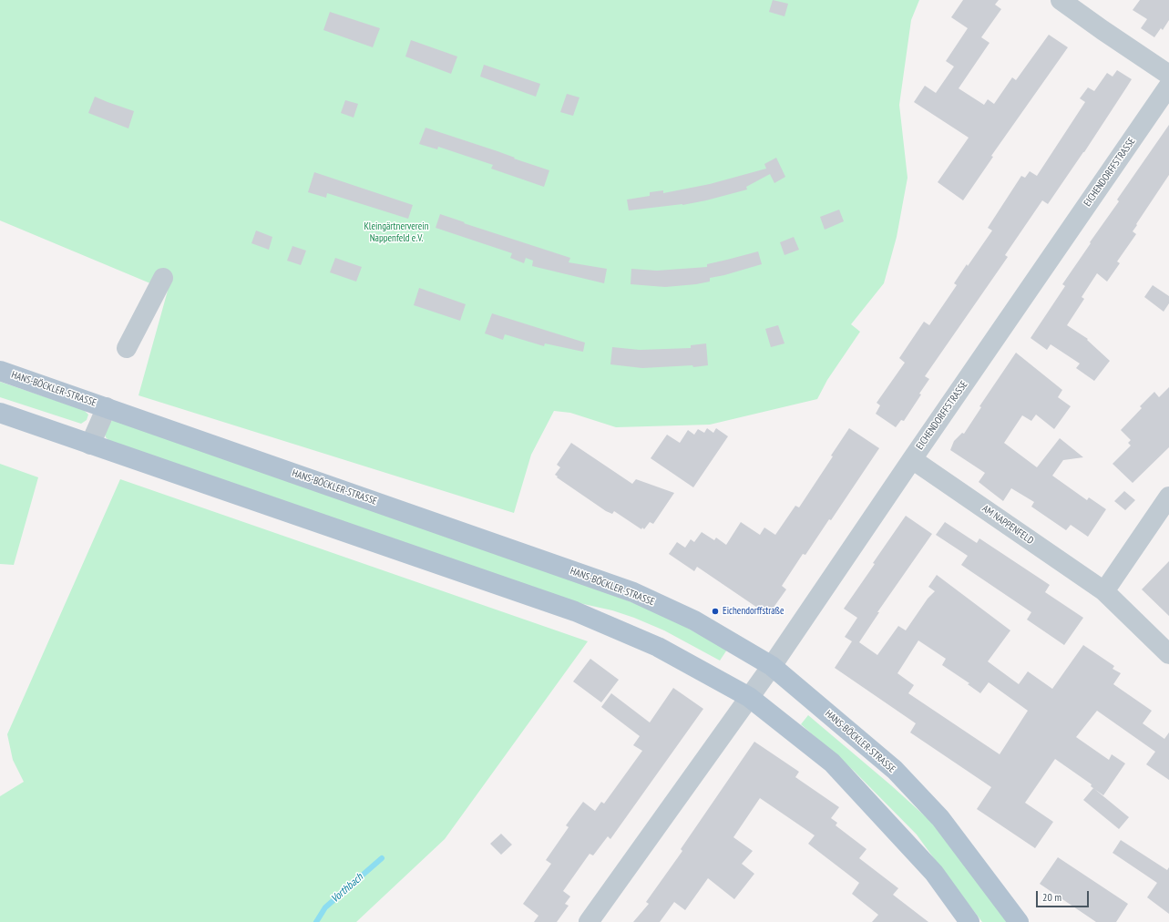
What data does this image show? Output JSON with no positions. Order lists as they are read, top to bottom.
{
  "streets": {
    "main road": ["HANS-BÖCKLER-STRASSE"],
    "street": ["EICHENDORFFSTRASSE", "AM NAPPENFELD"]
  },
  "crossings": [
    ["EICHENDORFFSTRASSE", "HANS-BÖCKLER-STRASSE"],
    ["EICHENDORFFSTRASSE", "AM NAPPENFELD"]
  ],
  "water": ["Vorthbach"],
  "parks": ["Kleingärtnerverein Nappenfeld e.V."],
  "places": ["Eichendorffstraße"],
  "scale_bar": "20 m"
}
